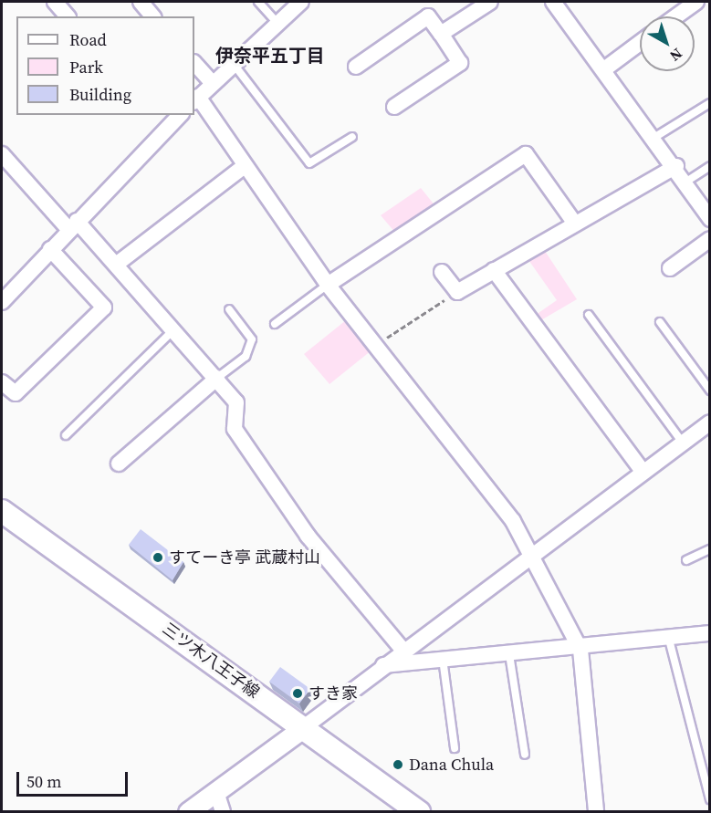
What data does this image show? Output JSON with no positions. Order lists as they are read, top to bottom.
{
  "streets": {
    "main road": ["三ツ木八王子線"]
  },
  "districts": ["伊奈平五丁目"],
  "places": ["すてーき亭 武蔵村山", "すき家", "Dana Chula"],
  "legend": ["Road", "Park", "Building"],
  "scale_bar": "50 m",
  "north": "bottom right"
}
